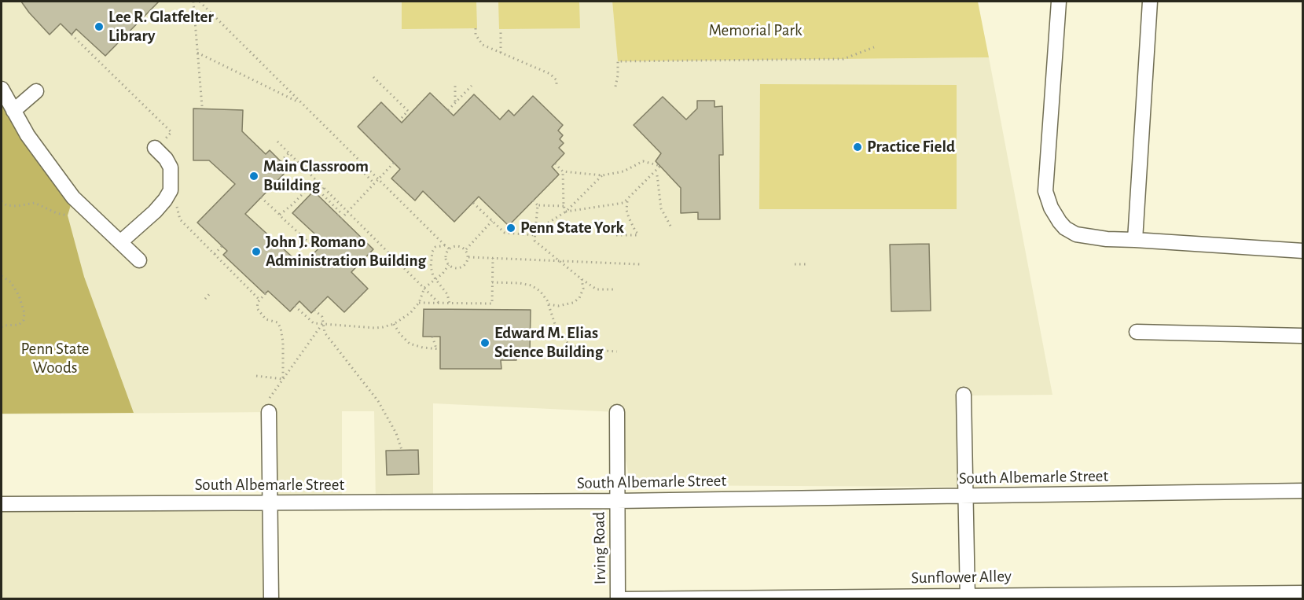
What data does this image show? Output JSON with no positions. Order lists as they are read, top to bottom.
{
  "streets": {
    "street": ["South Albemarle Street", "Irving Road", "Sunflower Alley"]
  },
  "crossings": [
    ["South Albemarle Street", "Irving Road"],
    ["Irving Road", "Sunflower Alley"]
  ],
  "parks": ["Memorial Park", "Penn State Woods"],
  "places": [
    "Lee R. Glatfelter Library",
    "Practice Field",
    "Main Classroom Building",
    "Penn State York",
    "John J. Romano Administration Building",
    "Edward M. Elias Science Building"
  ]
}
